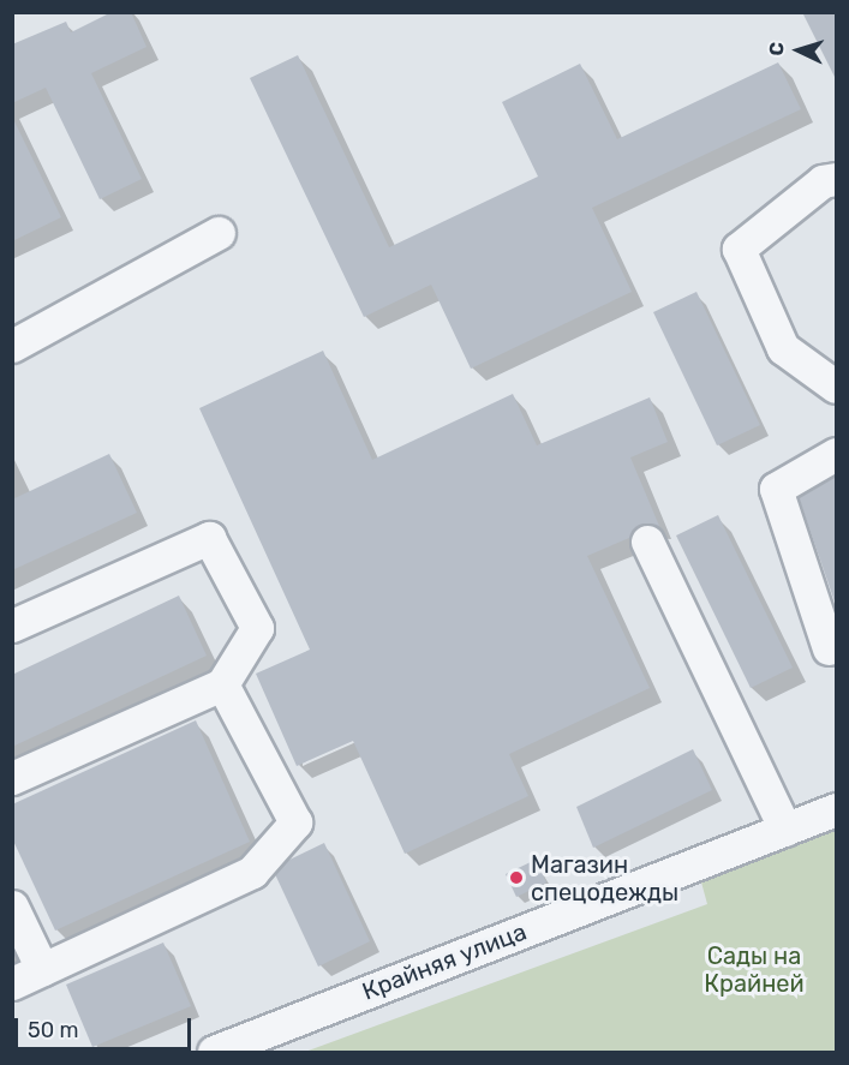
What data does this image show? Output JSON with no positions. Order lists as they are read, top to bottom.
{
  "streets": {
    "street": ["Крайняя улица"]
  },
  "parks": ["Сады на Крайней"],
  "places": ["Магазин спецодежды"],
  "scale_bar": "50 m",
  "north": "left"
}
